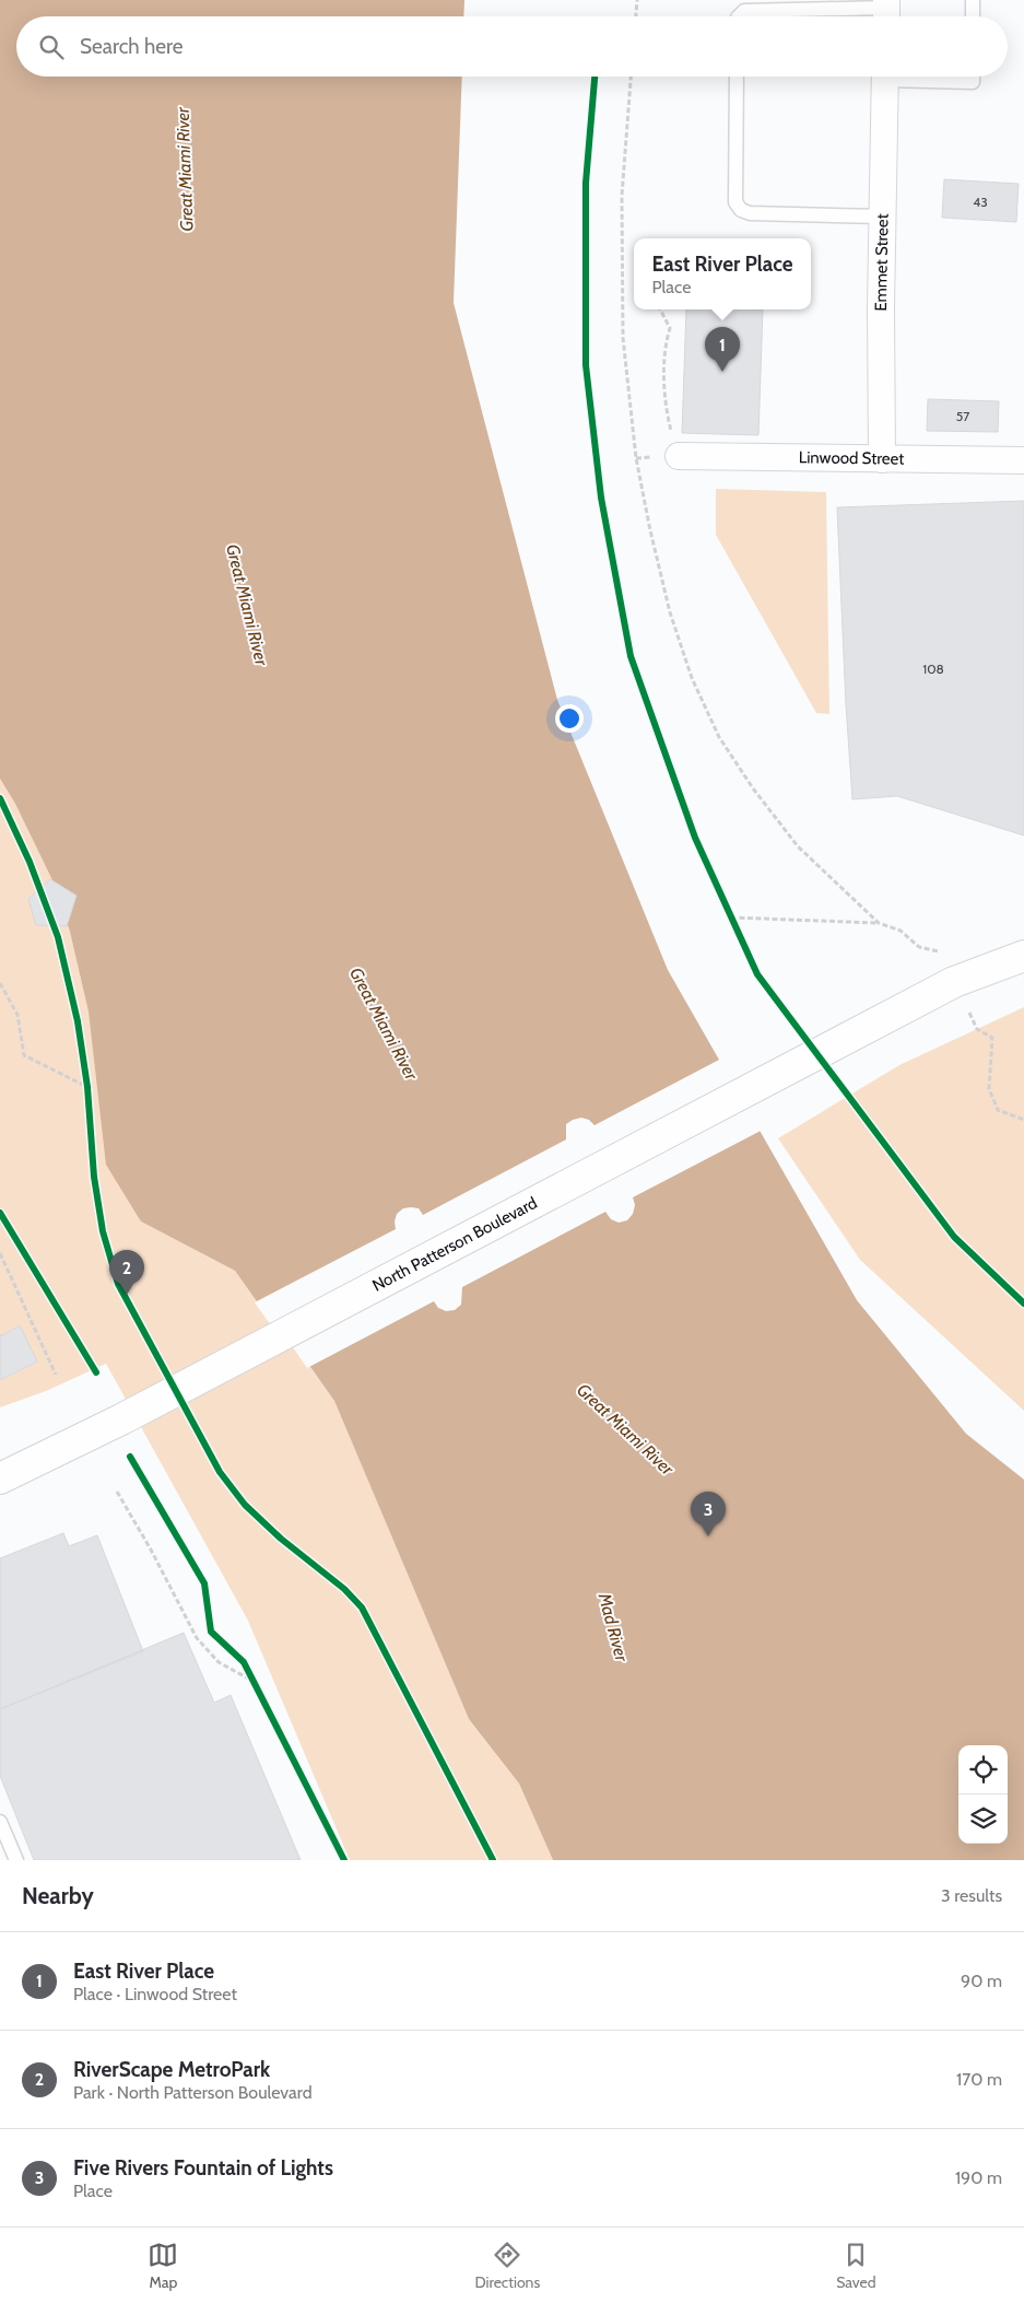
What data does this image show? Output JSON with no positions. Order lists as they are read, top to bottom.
{
  "streets": {
    "main road": ["North Patterson Boulevard"],
    "street": ["Emmet Street", "Linwood Street"]
  },
  "crossings": [
    ["Emmet Street", "Linwood Street"]
  ],
  "water": ["Great Miami River", "Mad River"],
  "house_numbers": ["43", "57", "108"],
  "page": {
    "search": "Search here",
    "popup": ["East River Place", "Place"],
    "pins": ["1", "2", "3"],
    "heading": ["Nearby", "3 results"],
    "list": [
      {
        "mark": "1",
        "name": "East River Place",
        "note": "Place · Linwood Street",
        "value": "90 m"
      },
      {
        "mark": "2",
        "name": "RiverScape MetroPark",
        "note": "Park · North Patterson Boulevard",
        "value": "170 m"
      },
      {
        "mark": "3",
        "name": "Five Rivers Fountain of Lights",
        "note": "Place",
        "value": "190 m"
      }
    ],
    "nav": ["Map", "Directions", "Saved"]
  }
}
